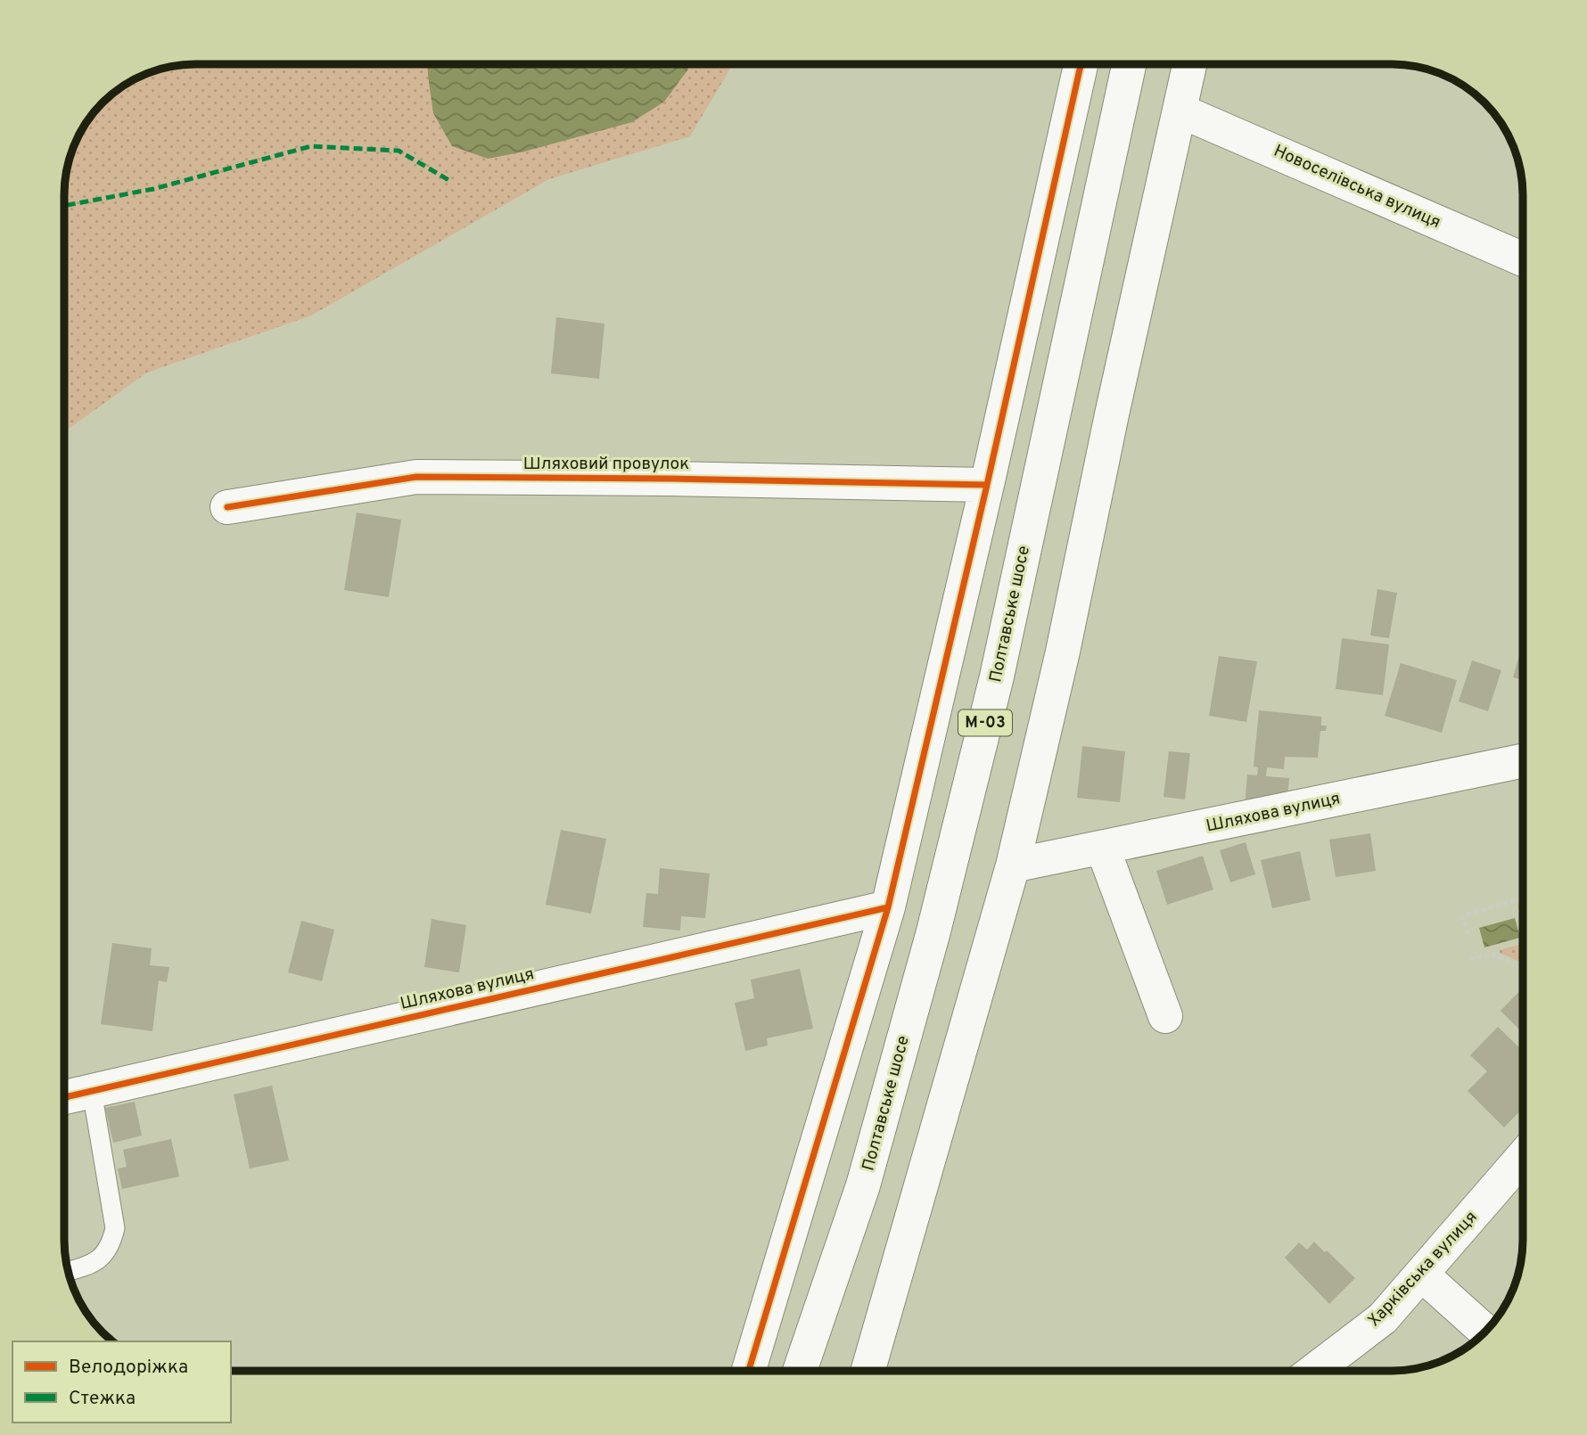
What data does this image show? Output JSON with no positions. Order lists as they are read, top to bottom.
{
  "streets": {
    "main road": [
      "Новоселівська вулиця",
      "Шляховий провулок",
      "Полтавське шосе",
      "М-03",
      "Шляхова вулиця",
      "Харківська вулиця"
    ]
  },
  "legend": ["Велодоріжка", "Стежка"]
}
